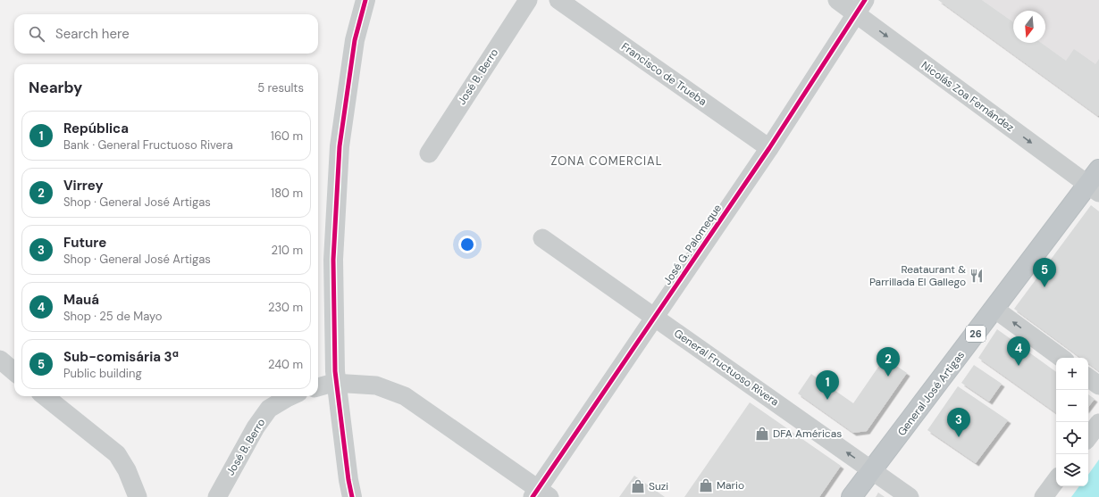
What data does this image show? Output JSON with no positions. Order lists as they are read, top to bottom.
{
  "streets": {
    "highway": ["26", "General José Artigas"],
    "street": [
      "Francisco de Trueba",
      "José B. Berro",
      "Nicolás Zoa Fernández",
      "José G. Palomeque",
      "General Fructuoso Rivera"
    ]
  },
  "crossings": [
    ["Francisco de Trueba", "José G. Palomeque"],
    ["Nicolás Zoa Fernández", "José G. Palomeque"],
    ["Nicolás Zoa Fernández", "General José Artigas"],
    ["José G. Palomeque", "General Fructuoso Rivera"],
    ["General Fructuoso Rivera", "General José Artigas"]
  ],
  "one_way": ["Nicolás Zoa Fernández", "General Fructuoso Rivera"],
  "districts": ["ZONA COMERCIAL"],
  "places": {
    "restaurant": ["Reataurant & Parrillada El Gallego"],
    "shop": ["DFA Américas", "Mario", "Suzi"]
  },
  "north": "bottom",
  "page": {
    "search": "Search here",
    "heading": ["Nearby", "5 results"],
    "list": [
      {
        "mark": "1",
        "name": "República",
        "note": "Bank · General Fructuoso Rivera",
        "value": "160 m"
      },
      {
        "mark": "2",
        "name": "Virrey",
        "note": "Shop · General José Artigas",
        "value": "180 m"
      },
      {
        "mark": "3",
        "name": "Future",
        "note": "Shop · General José Artigas",
        "value": "210 m"
      },
      {
        "mark": "4",
        "name": "Mauá",
        "note": "Shop · 25 de Mayo",
        "value": "230 m"
      },
      {
        "mark": "5",
        "name": "Sub-comisária 3ª",
        "note": "Public building",
        "value": "240 m"
      }
    ],
    "pins": [
      "5",
      "4",
      "2",
      "1",
      "3"
    ],
    "map_buttons": ["+", "−"]
  }
}
